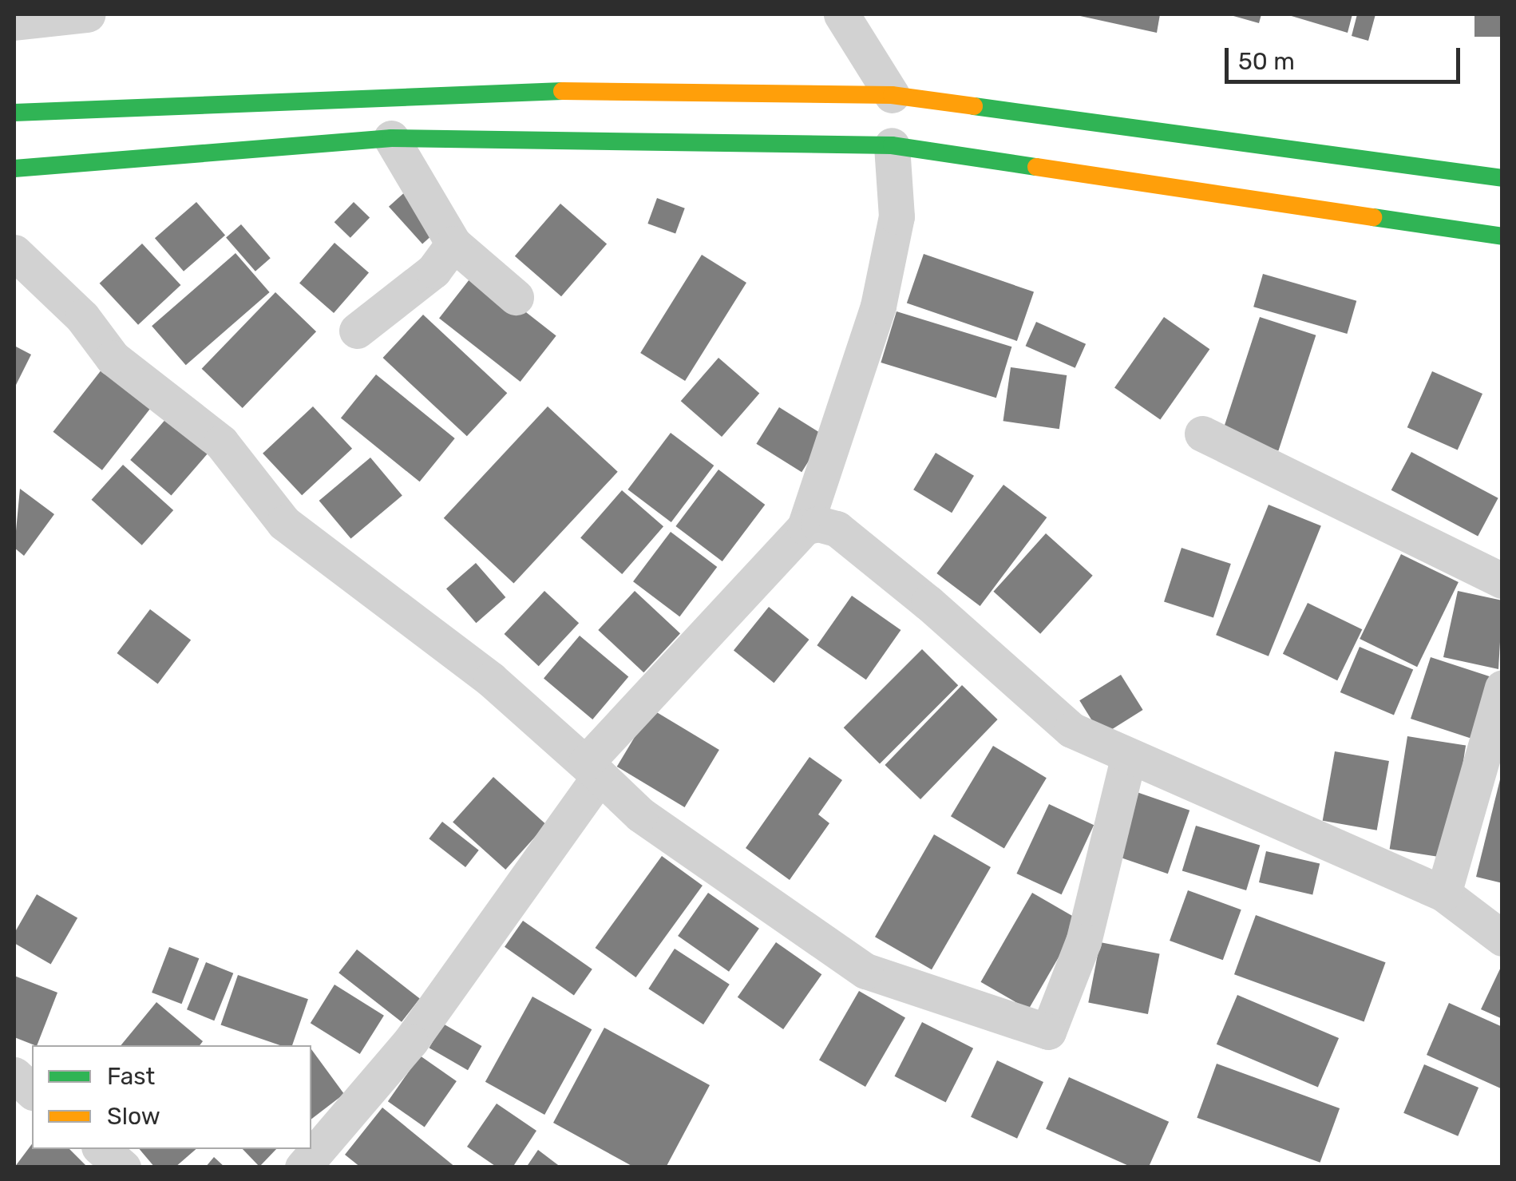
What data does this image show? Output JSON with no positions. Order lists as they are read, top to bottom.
{
  "legend": ["Fast", "Slow"],
  "scale_bar": "50 m"
}
